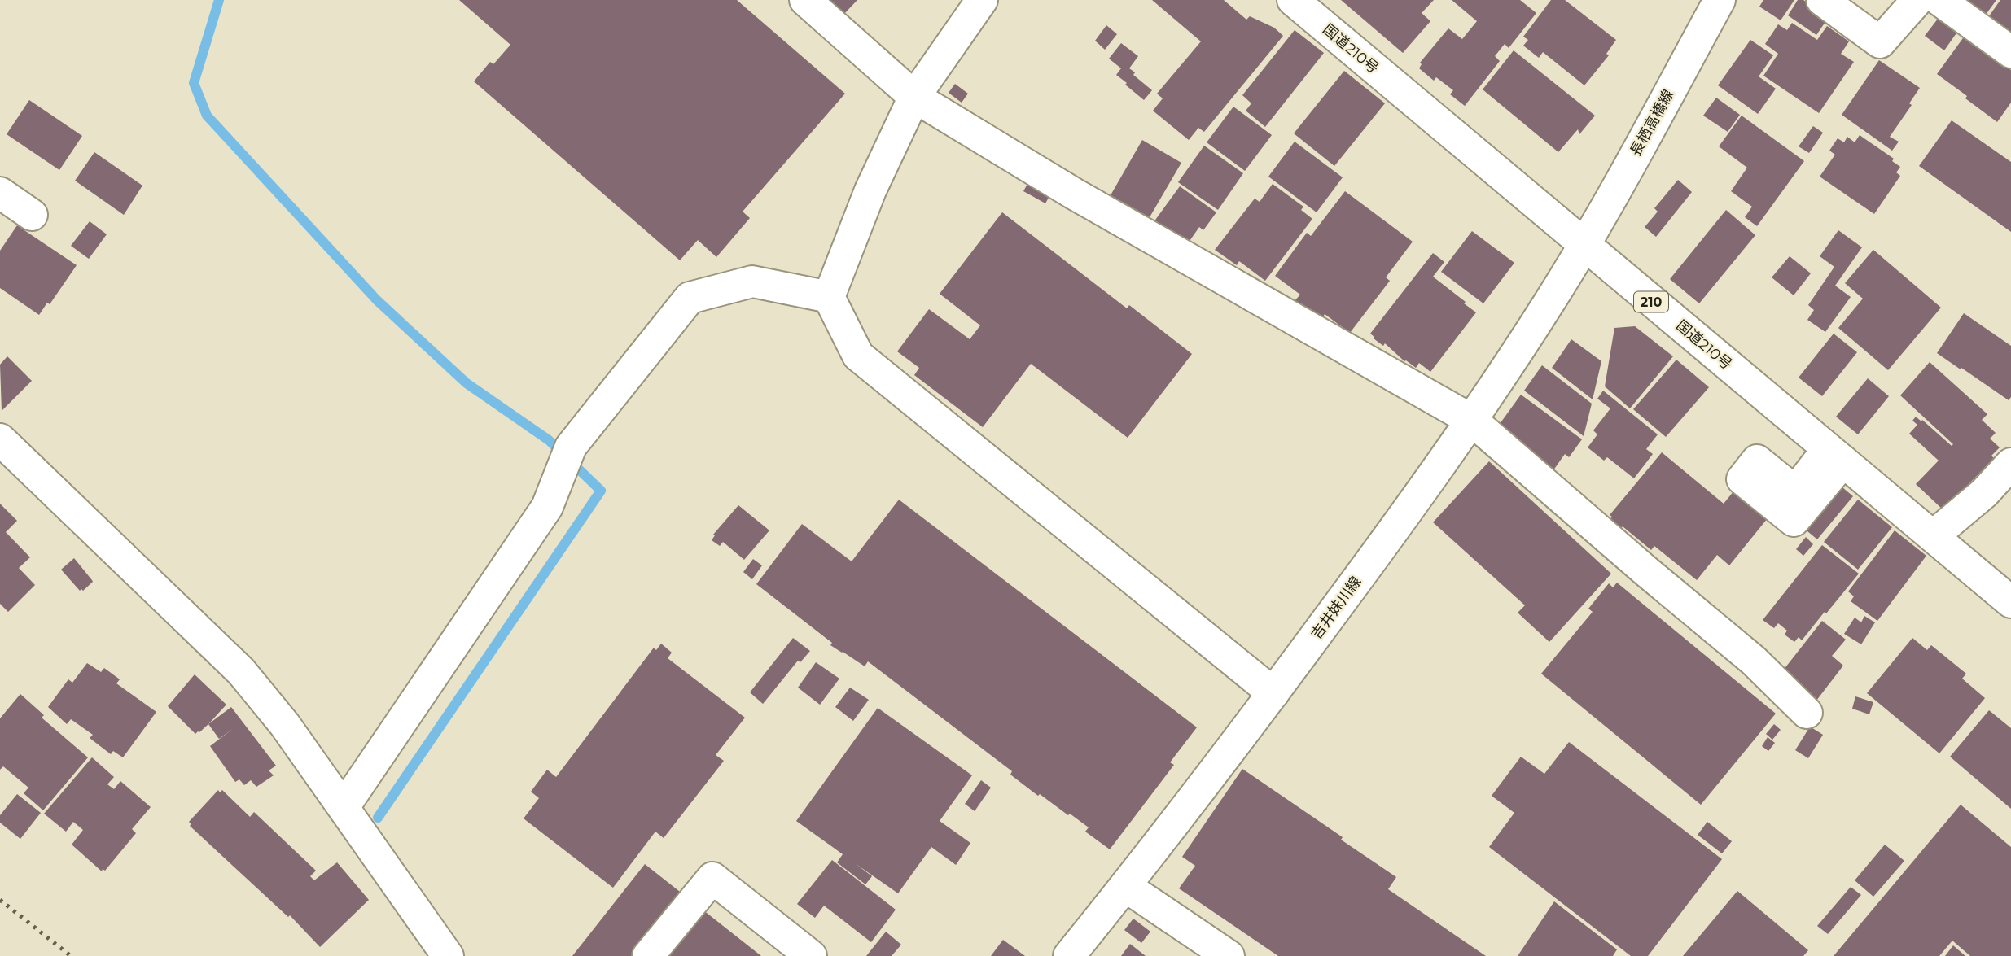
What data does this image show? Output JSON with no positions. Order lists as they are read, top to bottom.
{
  "streets": {
    "main road": [
      "国道210号",
      "長栖高橋線",
      "210",
      "吉井妹川線"
    ]
  },
  "crossings": [
    ["国道210号", "長栖高橋線"],
    ["国道210号", "吉井妹川線"],
    ["長栖高橋線", "吉井妹川線"]
  ]
}
